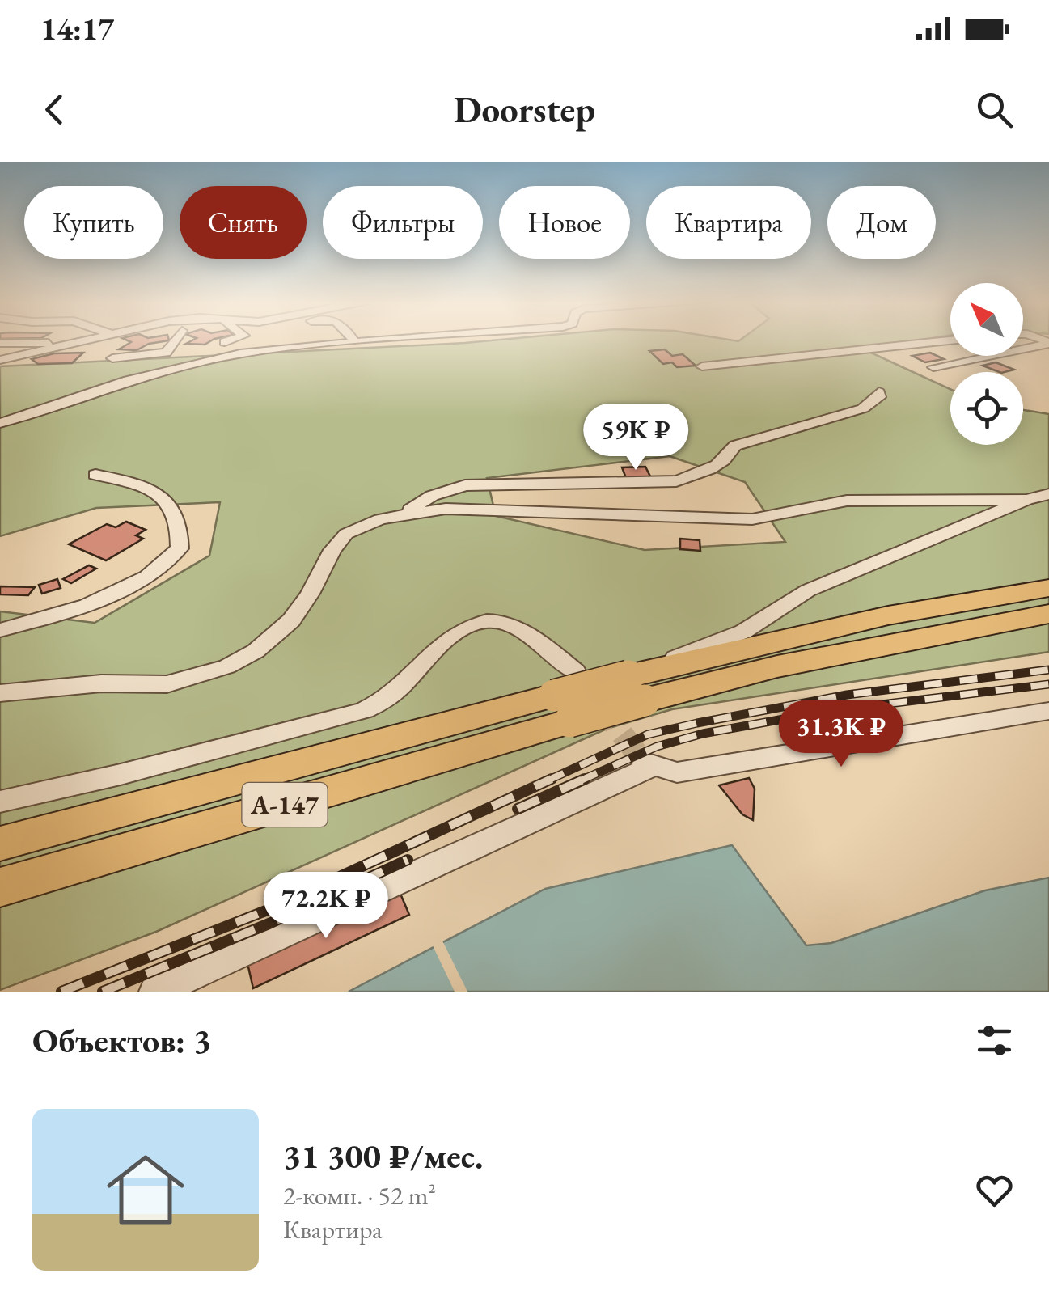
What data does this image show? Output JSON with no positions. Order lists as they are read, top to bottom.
{
  "streets": {
    "highway": ["А-147"]
  },
  "north": "top left",
  "page": {
    "status": "14:17",
    "header": "Doorstep",
    "chip": [
      "Купить",
      "Снять",
      "Фильтры",
      "Новое",
      "Квартира",
      "Дом"
    ],
    "price": ["59K ₽", "31.3K ₽", "72.2K ₽"],
    "heading": "Объектов: 3",
    "list": [
      {
        "name": "31 300 ₽/мес.",
        "note": "2-комн. · 52 m² · Квартира"
      }
    ]
  }
}
